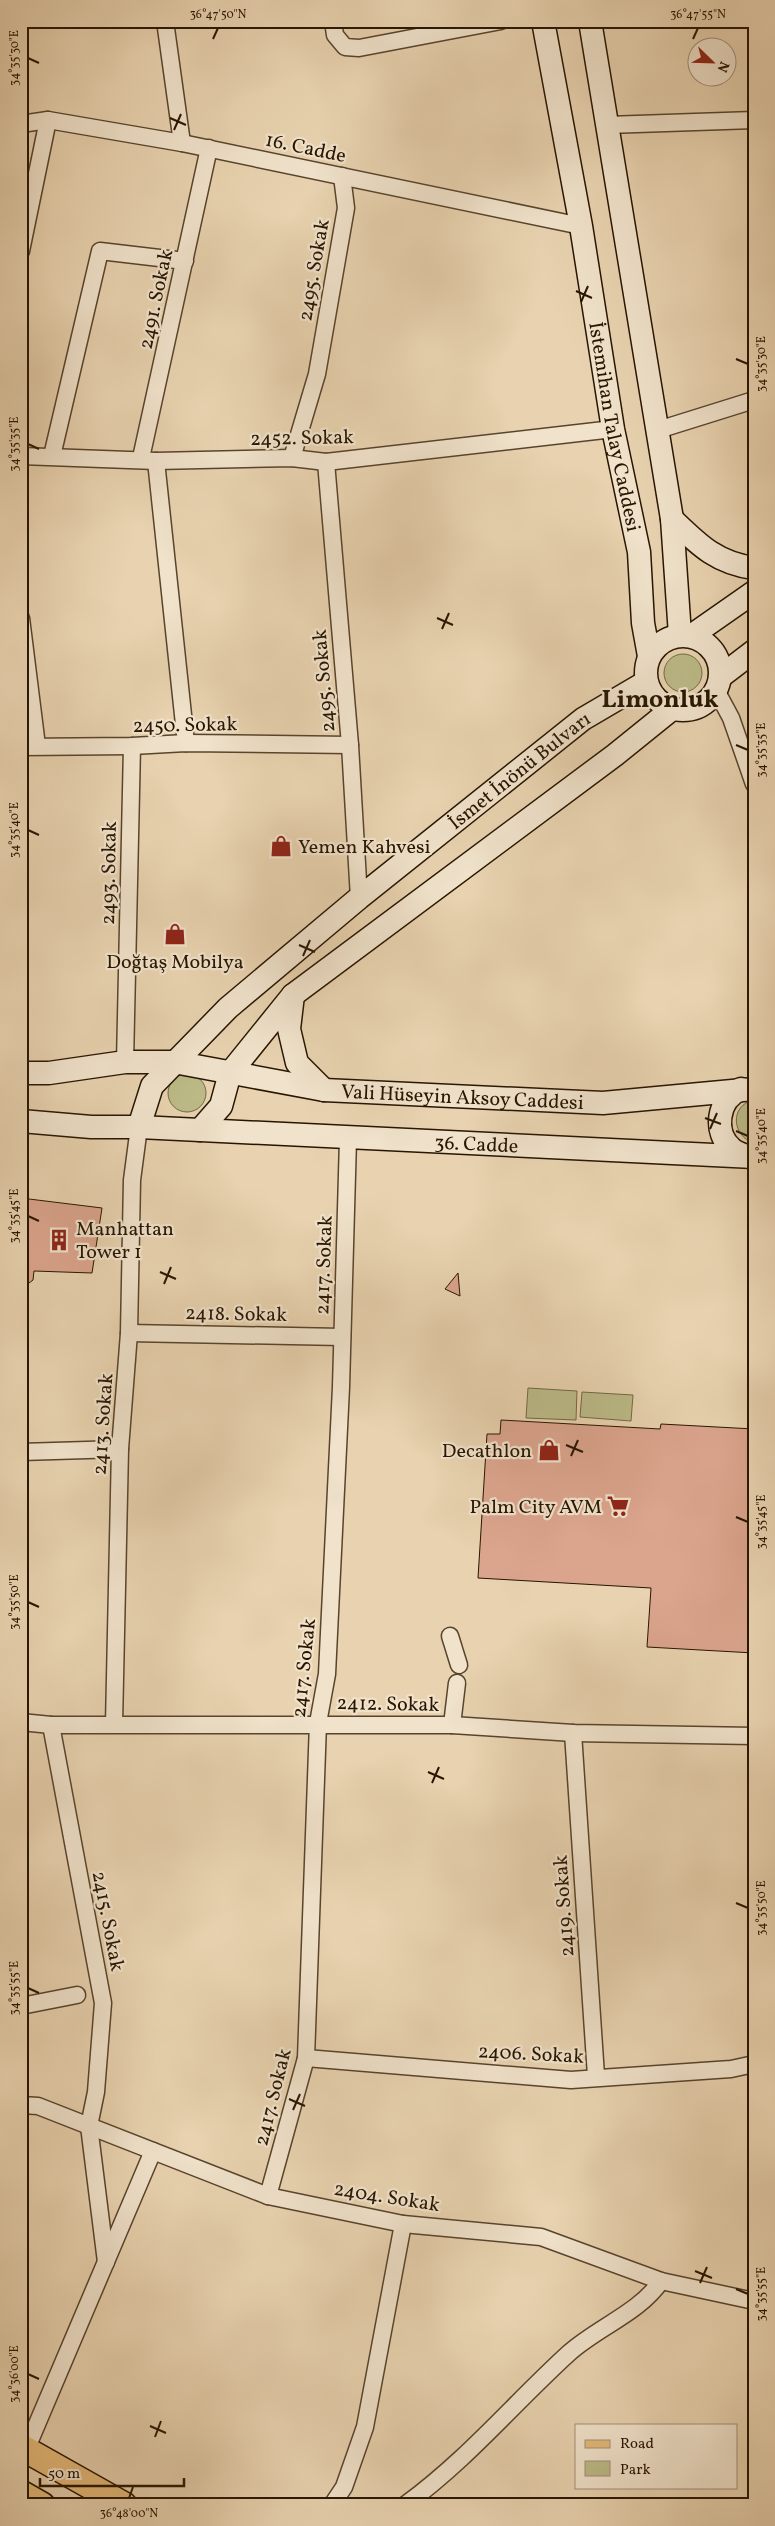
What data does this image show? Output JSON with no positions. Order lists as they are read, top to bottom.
{
  "streets": {
    "main road": [
      "İstemihan Talay Caddesi",
      "İsmet İnönü Bulvarı",
      "Vali Hüseyin Aksoy Caddesi",
      "36. Cadde"
    ],
    "street": [
      "16. Cadde",
      "2495. Sokak",
      "2491. Sokak",
      "2452. Sokak",
      "2450. Sokak",
      "2493. Sokak",
      "2417. Sokak",
      "2418. Sokak",
      "2413. Sokak",
      "2412. Sokak",
      "2419. Sokak",
      "2415. Sokak",
      "2406. Sokak",
      "2404. Sokak"
    ]
  },
  "crossings": [
    ["16. Cadde", "2495. Sokak"],
    ["16. Cadde", "2491. Sokak"],
    ["16. Cadde", "İstemihan Talay Caddesi"],
    ["2495. Sokak", "2452. Sokak"],
    ["2495. Sokak", "2450. Sokak"],
    ["2495. Sokak", "İsmet İnönü Bulvarı"],
    ["2491. Sokak", "2452. Sokak"],
    ["2491. Sokak", "2450. Sokak"],
    ["İstemihan Talay Caddesi", "2452. Sokak"],
    ["İstemihan Talay Caddesi", "İsmet İnönü Bulvarı"],
    ["2450. Sokak", "2493. Sokak"],
    ["İsmet İnönü Bulvarı", "Vali Hüseyin Aksoy Caddesi"],
    ["İsmet İnönü Bulvarı", "2413. Sokak"],
    ["36. Cadde", "2417. Sokak"],
    ["2417. Sokak", "2418. Sokak"],
    ["2417. Sokak", "2412. Sokak"],
    ["2417. Sokak", "2406. Sokak"],
    ["2417. Sokak", "2404. Sokak"],
    ["2418. Sokak", "2413. Sokak"],
    ["2413. Sokak", "2412. Sokak"],
    ["2412. Sokak", "2419. Sokak"],
    ["2412. Sokak", "2415. Sokak"],
    ["2419. Sokak", "2406. Sokak"],
    ["2415. Sokak", "2404. Sokak"]
  ],
  "districts": ["Limonluk"],
  "places": {
    "shop": ["Yemen Kahvesi", "Doğtaş Mobilya", "Decathlon"],
    "building": ["Manhattan Tower 1"],
    "supermarket": ["Palm City AVM"]
  },
  "legend": ["Road", "Park"],
  "scale_bar": "50 m",
  "north": "bottom right",
  "coordinates": [
    "36°47'50\"N",
    "36°47'55\"N",
    "34°35'30\"E",
    "34°35'35\"E",
    "34°35'40\"E",
    "34°35'45\"E",
    "34°35'50\"E",
    "34°35'55\"E",
    "34°36'00\"E",
    "36°48'00\"N"
  ]
}
